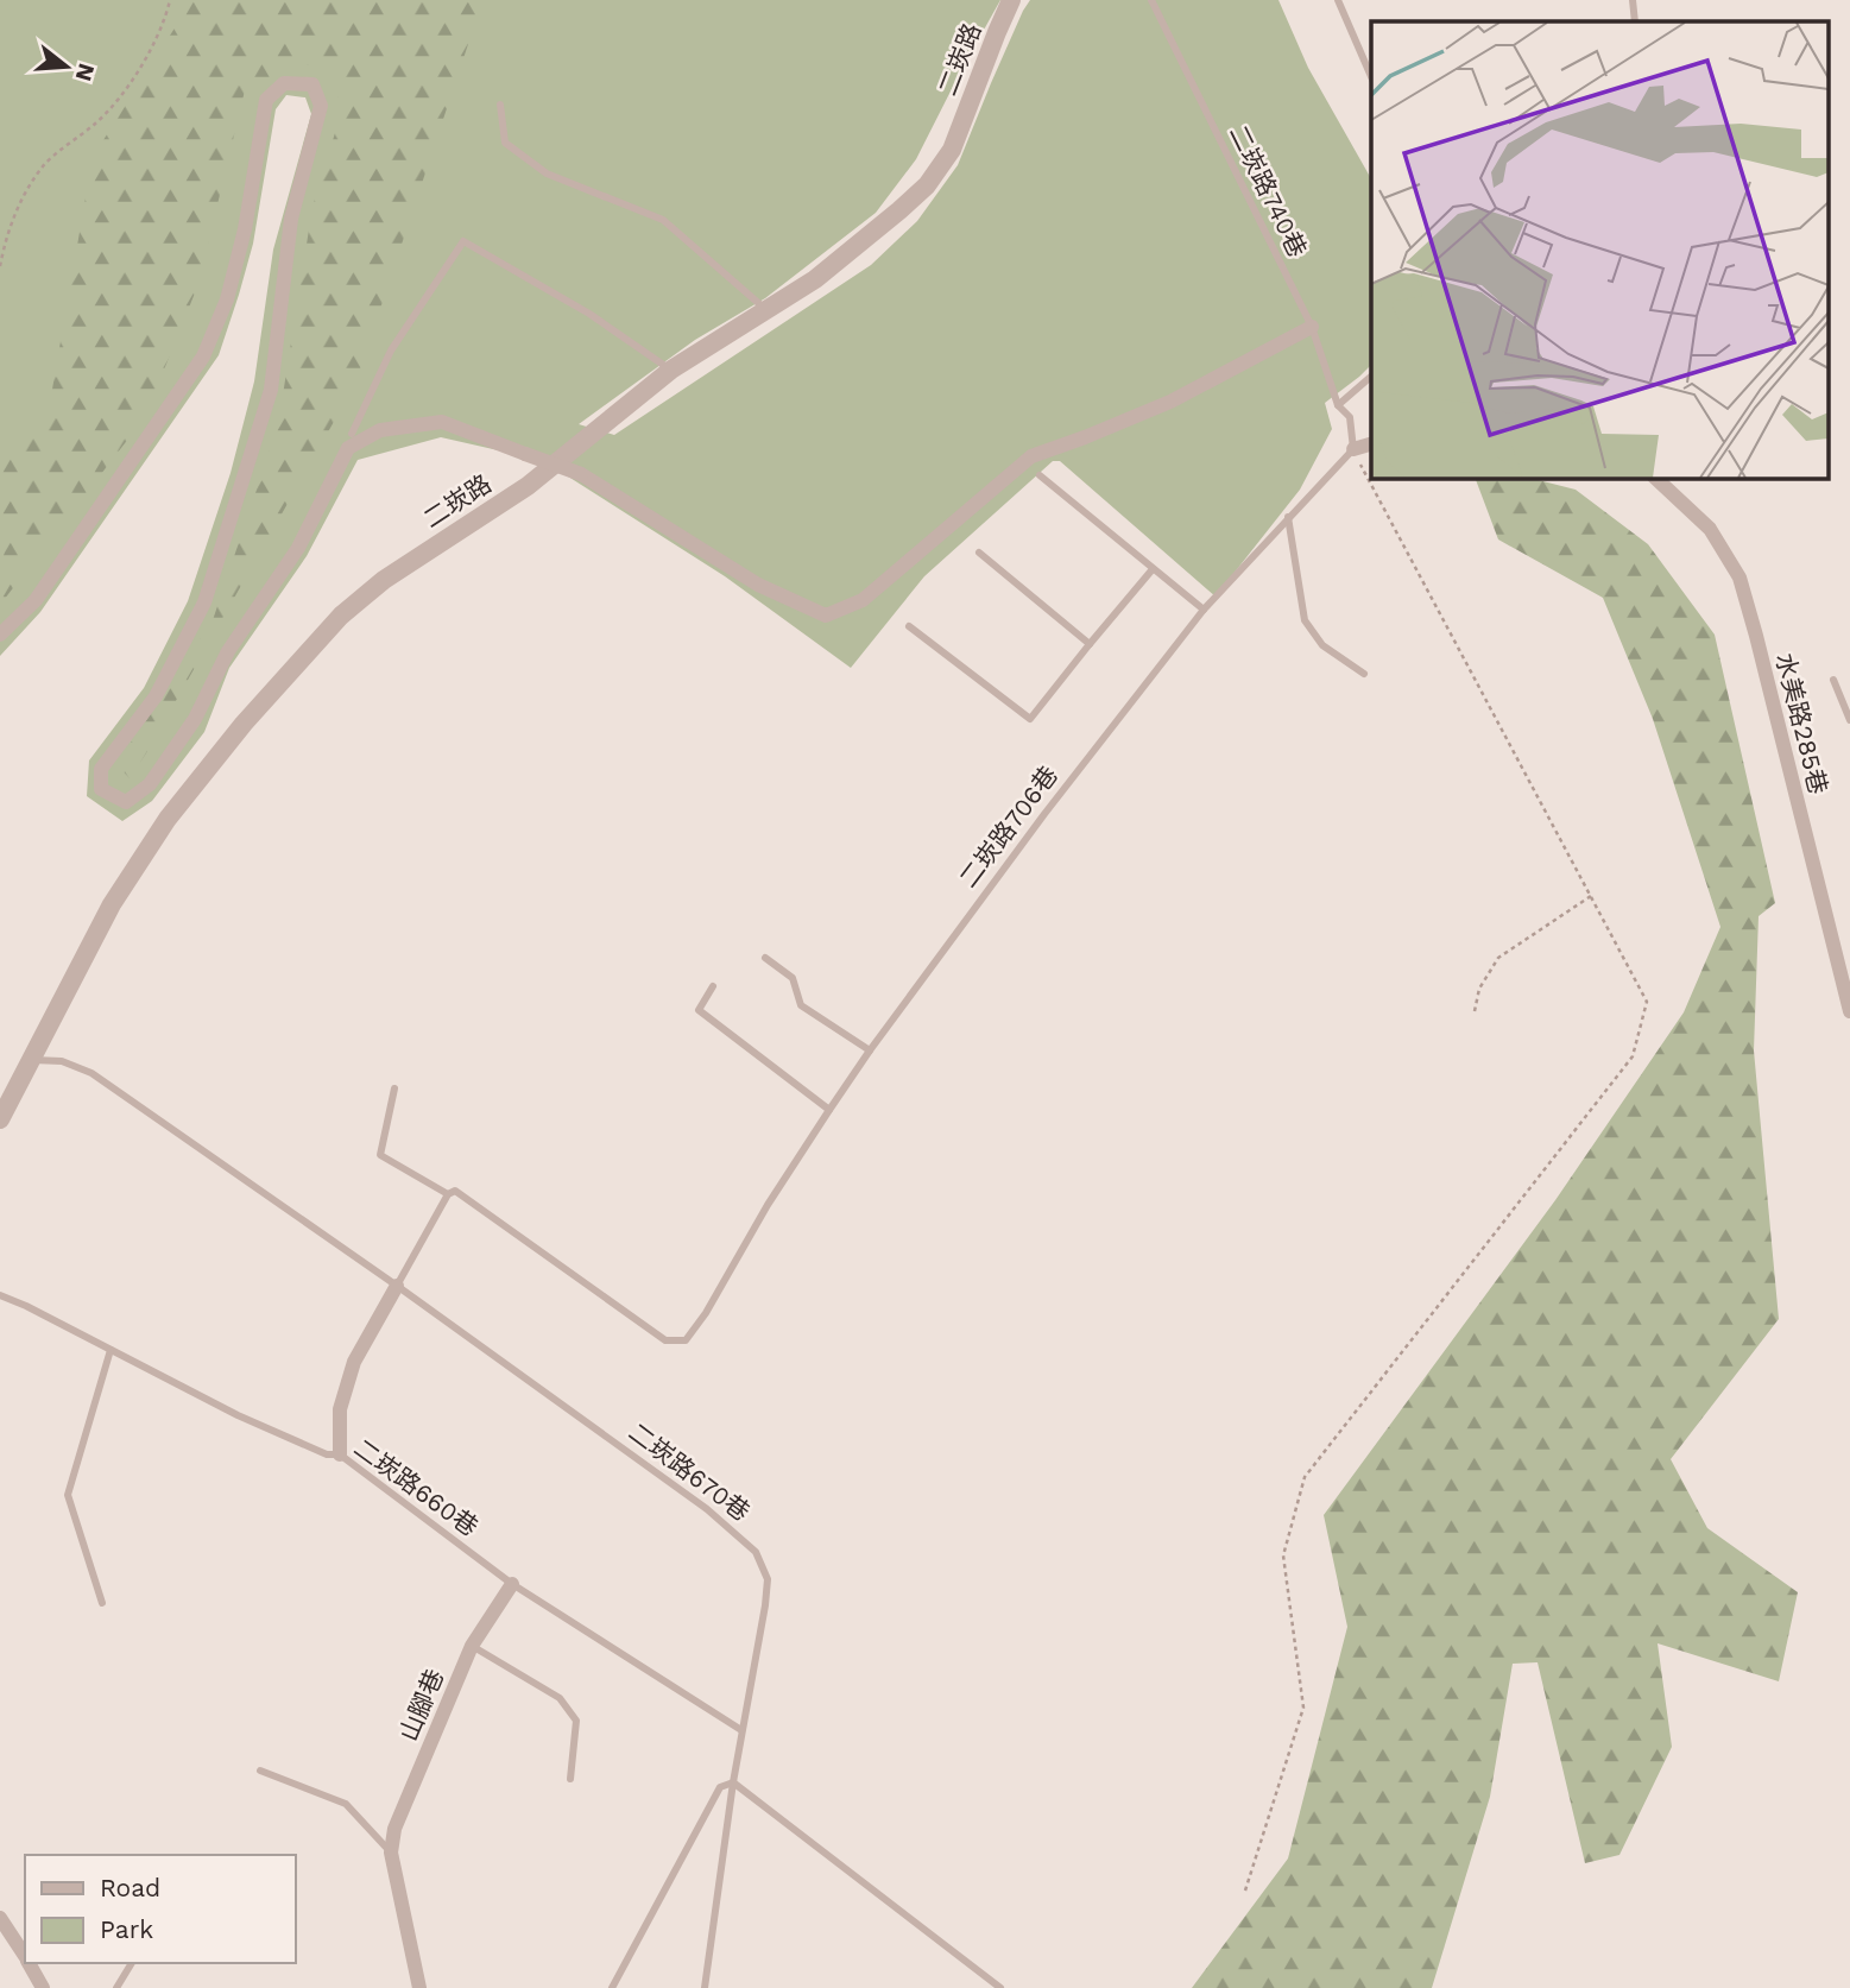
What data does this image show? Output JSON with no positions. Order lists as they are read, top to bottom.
{
  "streets": {
    "street": ["二崁路", "水美路285巷", "山腳巷"],
    "lane": [
      "二崁路740巷",
      "二崁路706巷",
      "二崁路670巷",
      "二崁路660巷"
    ]
  },
  "crossings": [
    ["二崁路", "二崁路670巷"],
    ["二崁路670巷", "二崁路660巷"],
    ["二崁路660巷", "山腳巷"]
  ],
  "legend": ["Road", "Park"],
  "north": "right"
}
